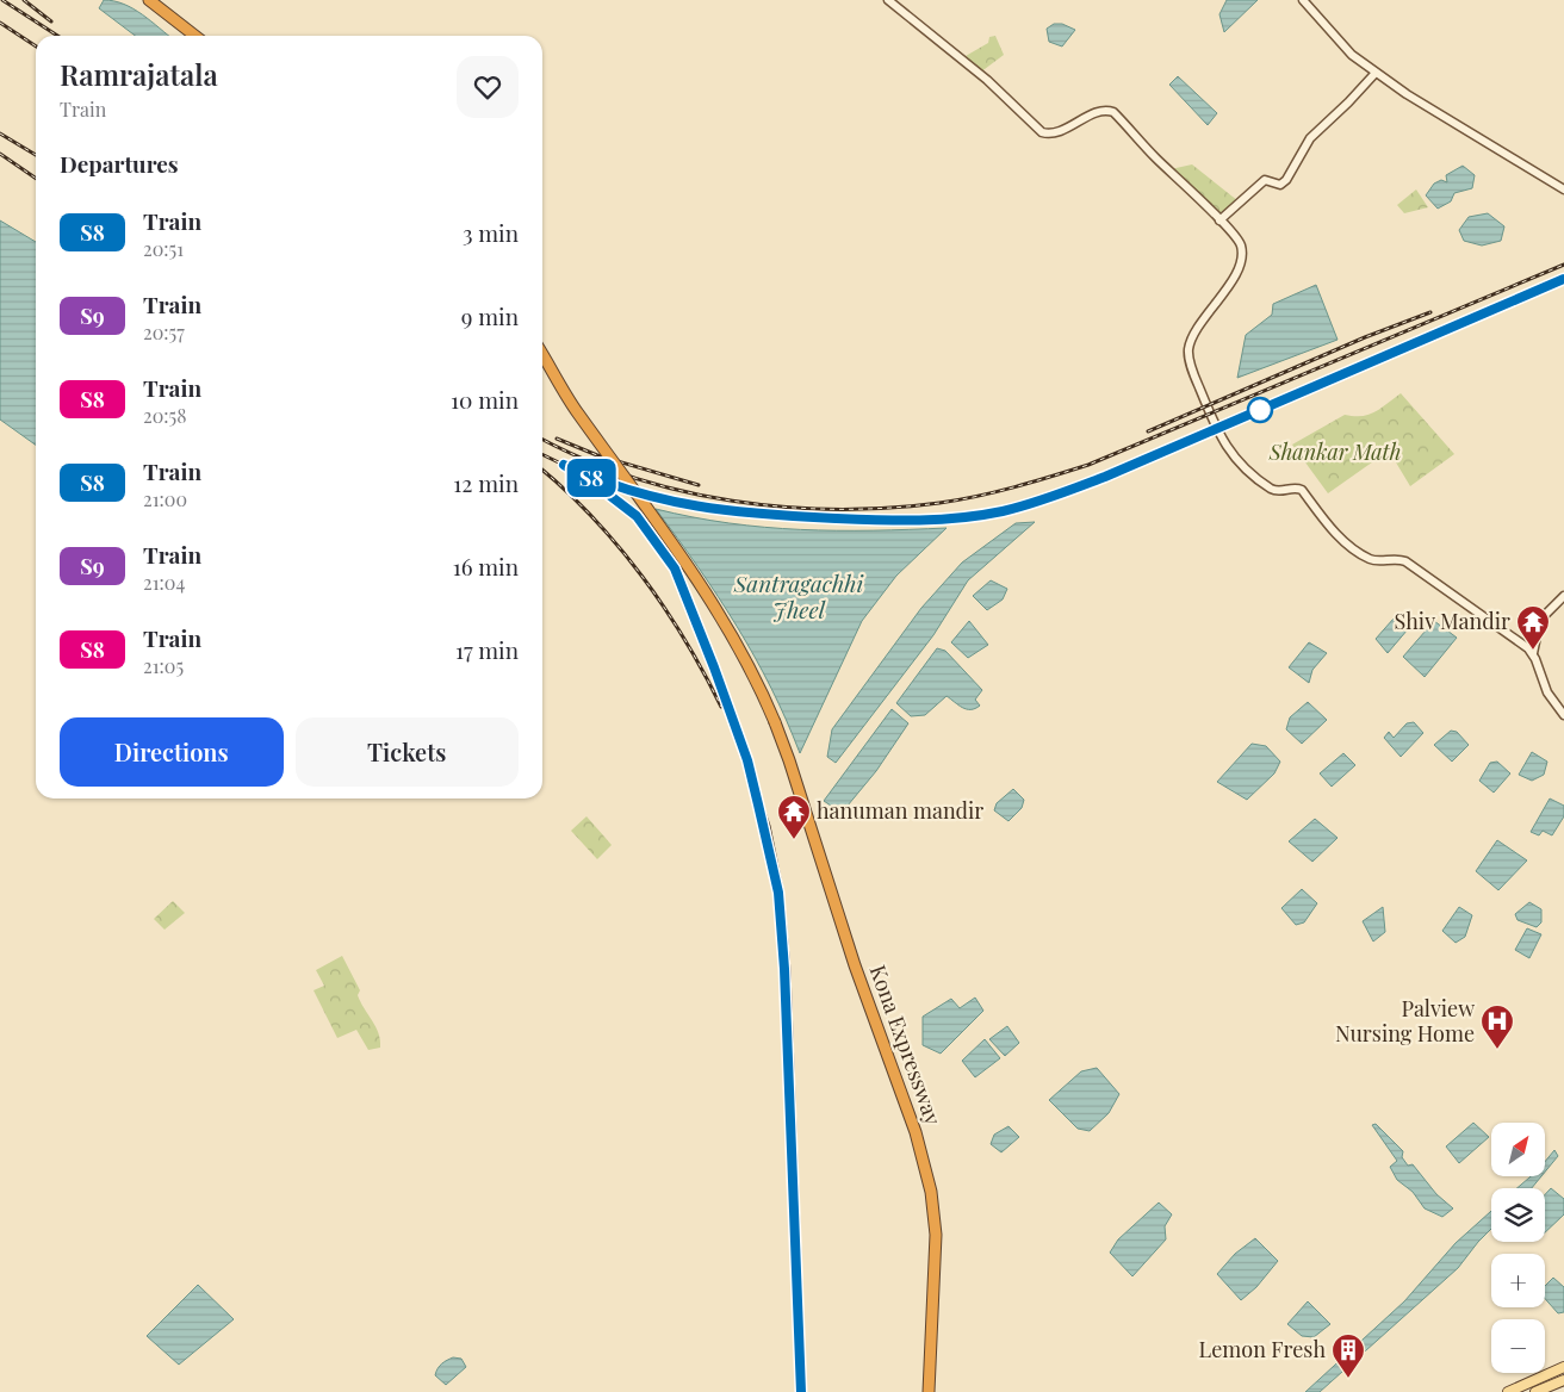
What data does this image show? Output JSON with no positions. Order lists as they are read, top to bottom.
{
  "streets": {
    "highway": ["Kona Expressway"]
  },
  "water": ["Santragachhi Jheel"],
  "parks": ["Shankar Math"],
  "places": {
    "temple": ["Shiv Mandir", "hanuman mandir"],
    "hospital": ["Palview Nursing Home"],
    "building": ["Lemon Fresh"]
  },
  "north": "top right",
  "page": {
    "on_map": "S8",
    "heading": [
      ["Ramrajatala", "Train"],
      "Departures"
    ],
    "list": [
      {
        "mark": "S8",
        "name": "Train",
        "note": "20:51",
        "value": "3 min"
      },
      {
        "mark": "S9",
        "name": "Train",
        "note": "20:57",
        "value": "9 min"
      },
      {
        "mark": "S8",
        "name": "Train",
        "note": "20:58",
        "value": "10 min"
      },
      {
        "mark": "S8",
        "name": "Train",
        "note": "21:00",
        "value": "12 min"
      },
      {
        "mark": "S9",
        "name": "Train",
        "note": "21:04",
        "value": "16 min"
      },
      {
        "mark": "S8",
        "name": "Train",
        "note": "21:05",
        "value": "17 min"
      }
    ],
    "buttons": ["Directions", "Tickets"],
    "map_buttons": ["+", "−"]
  }
}
